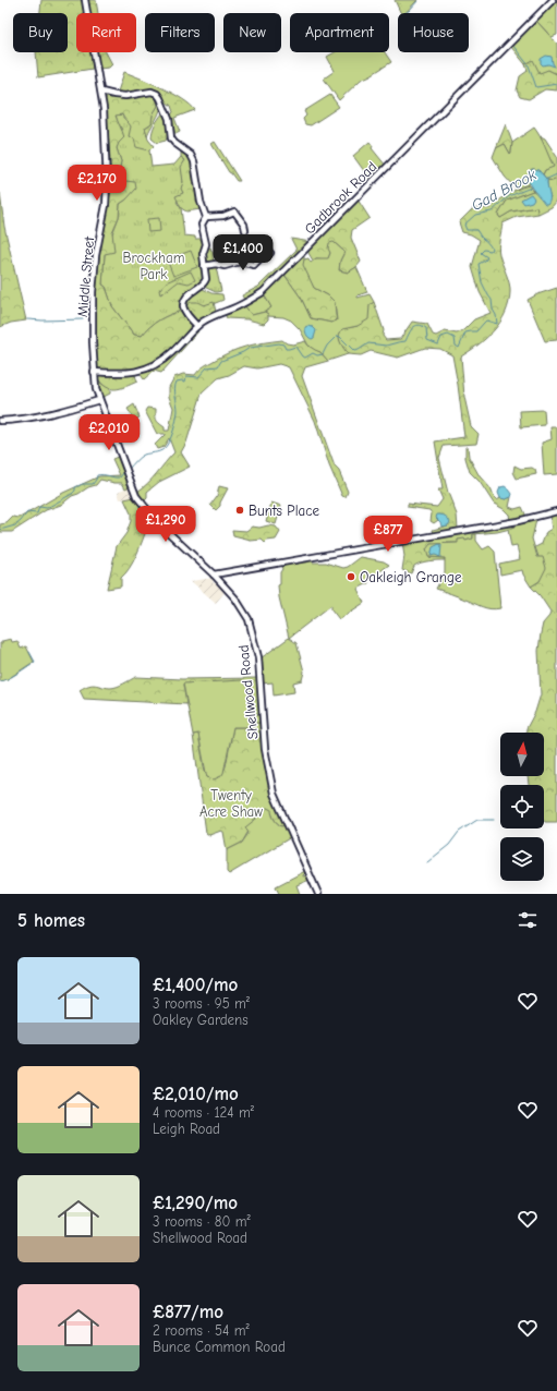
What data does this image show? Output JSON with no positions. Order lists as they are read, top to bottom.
{
  "streets": {
    "street": ["Gadbrook Road", "Middle Street", "Shellwood Road"]
  },
  "crossings": [
    ["Gadbrook Road", "Middle Street"],
    ["Middle Street", "Shellwood Road"]
  ],
  "water": ["Gad Brook"],
  "parks": ["Brockham Park", "Twenty Acre Shaw"],
  "places": ["Bunts Place", "Oakleigh Grange"],
  "north": "top",
  "page": {
    "chip": [
      "Buy",
      "Rent",
      "Filters",
      "New",
      "Apartment",
      "House"
    ],
    "price": [
      "£2,170",
      "£1,400",
      "£2,010",
      "£1,290",
      "£877"
    ],
    "heading": "5 homes",
    "list": [
      {
        "name": "£1,400/mo",
        "note": "3 rooms · 95 m² · Oakley Gardens"
      },
      {
        "name": "£2,010/mo",
        "note": "4 rooms · 124 m² · Leigh Road"
      },
      {
        "name": "£1,290/mo",
        "note": "3 rooms · 80 m² · Shellwood Road"
      },
      {
        "name": "£877/mo",
        "note": "2 rooms · 54 m² · Bunce Common Road"
      }
    ]
  }
}
